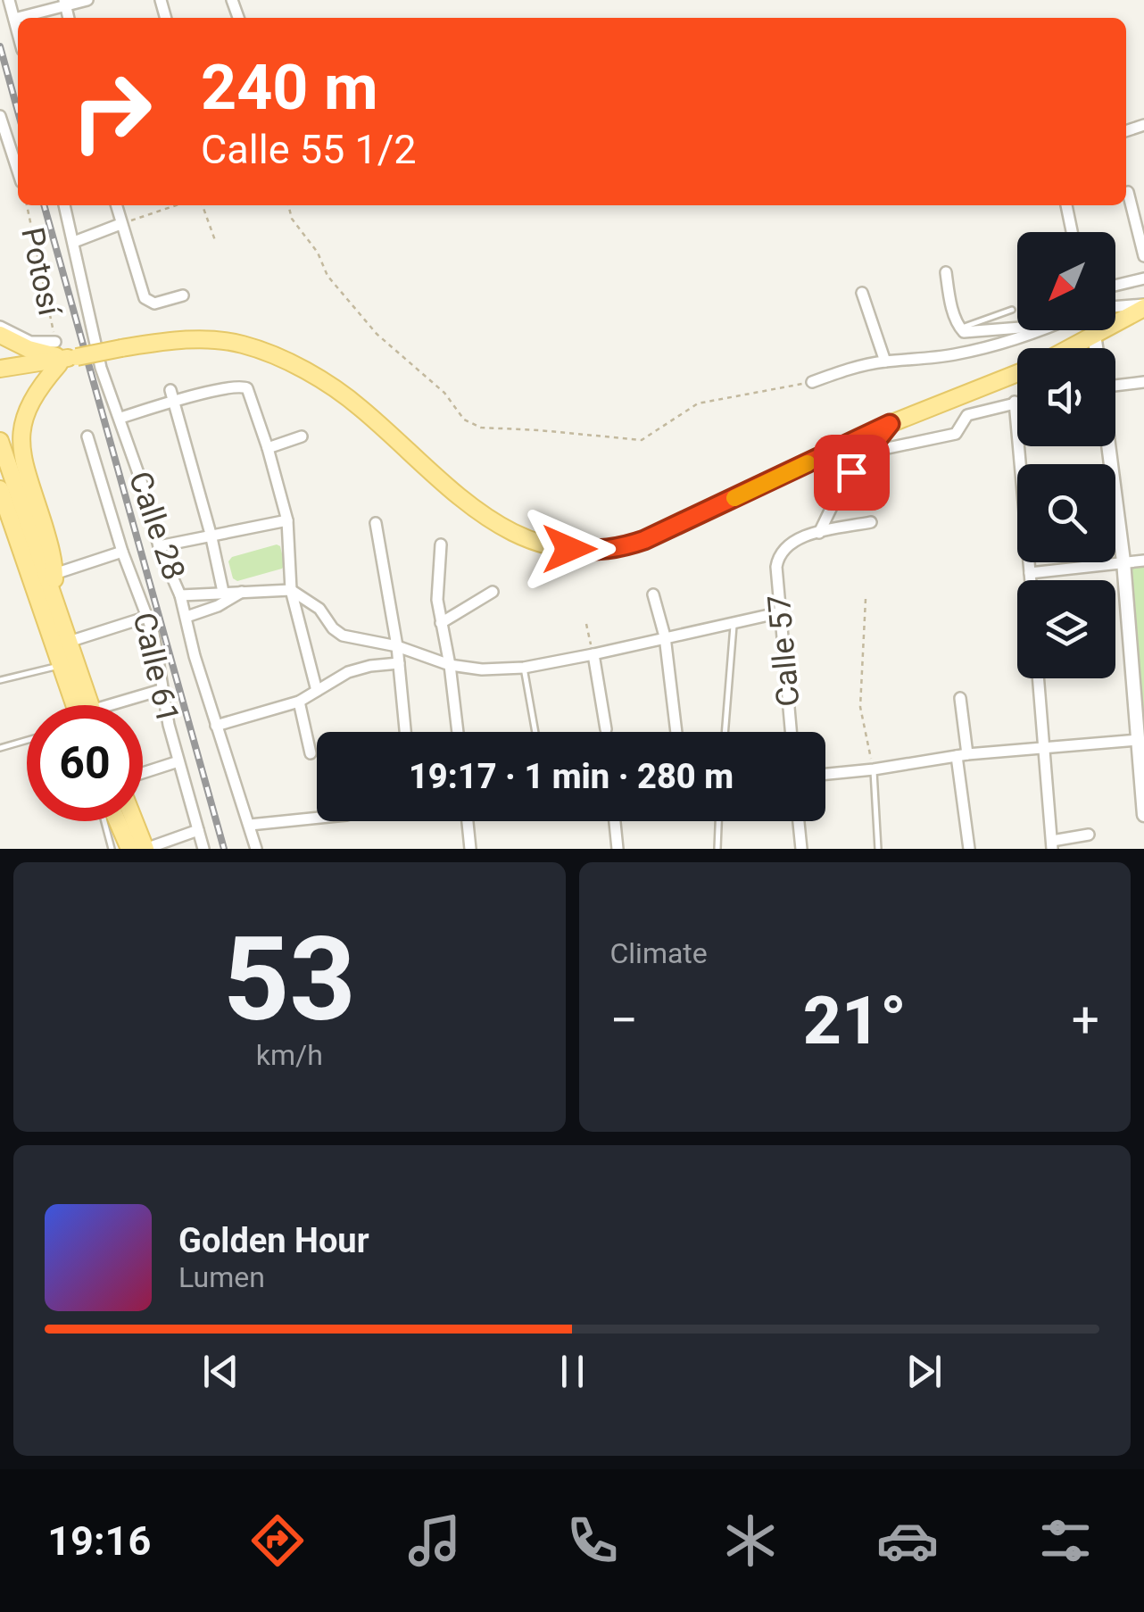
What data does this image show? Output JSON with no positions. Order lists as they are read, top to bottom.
{
  "streets": {
    "street": ["Calle 28", "Calle 57", "Calle 61"],
    "path": ["Potosí"]
  },
  "north": "bottom left",
  "page": {
    "turn": ["240 m", "Calle 55 1/2"],
    "limit": "60",
    "trip": "19:17 · 1 min · 280 m",
    "tile": [
      ["53", "km/h"],
      "Climate"
    ],
    "heat": ["−", "21°", "+"],
    "song": ["Golden Hour", "Lumen"],
    "tabs": "19:16"
  }
}
